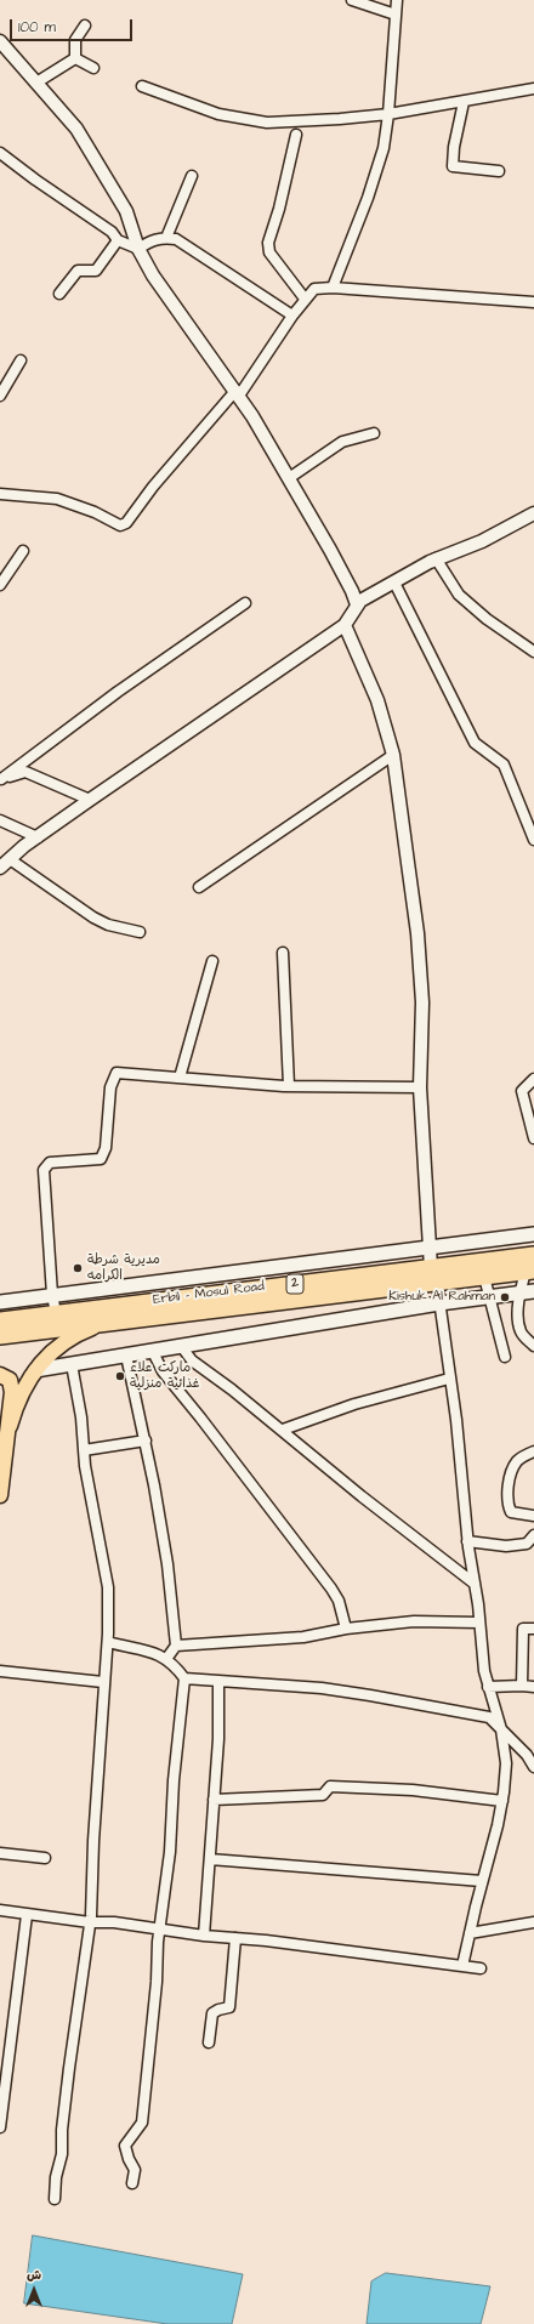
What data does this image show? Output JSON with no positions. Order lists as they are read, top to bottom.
{
  "streets": {
    "highway": ["2", "Erbil - Mosul Road"]
  },
  "places": ["مديرية شرطة الكرامه", "Kishuk Al Rahman", "ماركت علاء غذائية منزلية"],
  "scale_bar": "100 m",
  "north": "top"
}
